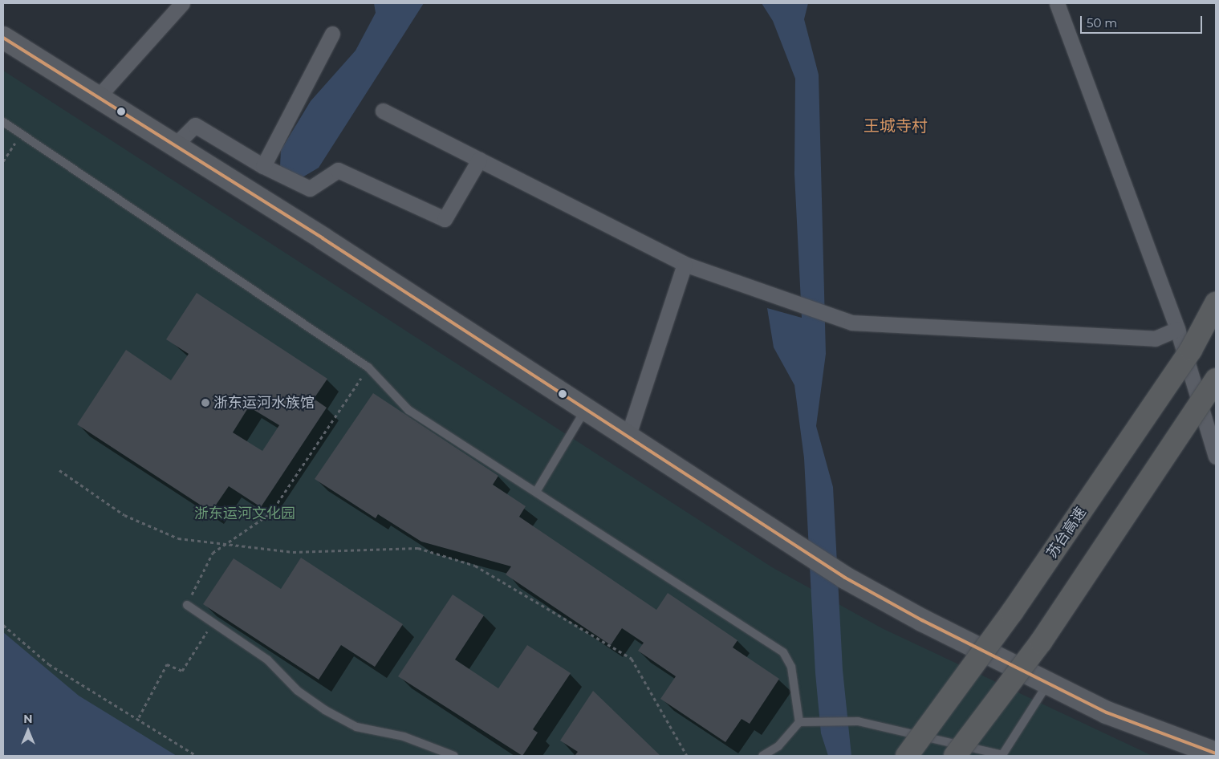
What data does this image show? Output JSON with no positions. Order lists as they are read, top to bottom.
{
  "streets": {
    "highway": ["苏台高速"]
  },
  "districts": ["王城寺村"],
  "parks": ["浙东运河文化园"],
  "places": ["浙东运河水族馆"],
  "scale_bar": "50 m",
  "north": "top"
}
